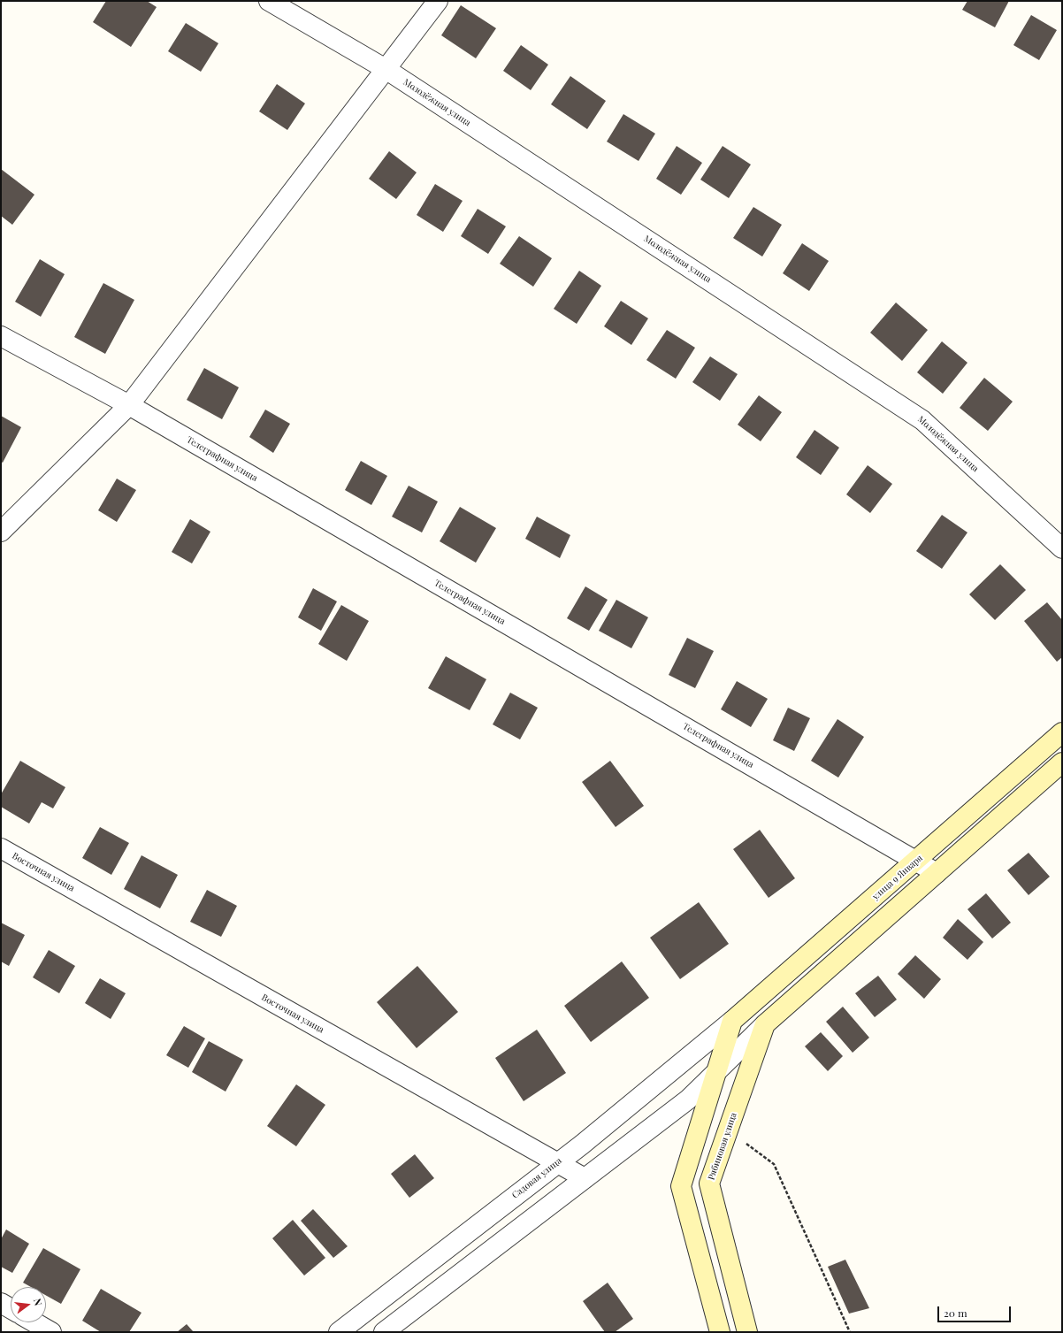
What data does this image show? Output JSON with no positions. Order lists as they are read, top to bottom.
{
  "streets": {
    "main road": ["улица 9 Января", "Рябиновая улица"],
    "street": [
      "Молодёжная улица",
      "Телеграфная улица",
      "Восточная улица",
      "Садовая улица"
    ]
  },
  "crossings": [
    ["Телеграфная улица", "улица 9 Января"],
    ["Восточная улица", "Садовая улица"],
    ["улица 9 Января", "Садовая улица"]
  ],
  "scale_bar": "20 m",
  "north": "right"
}
